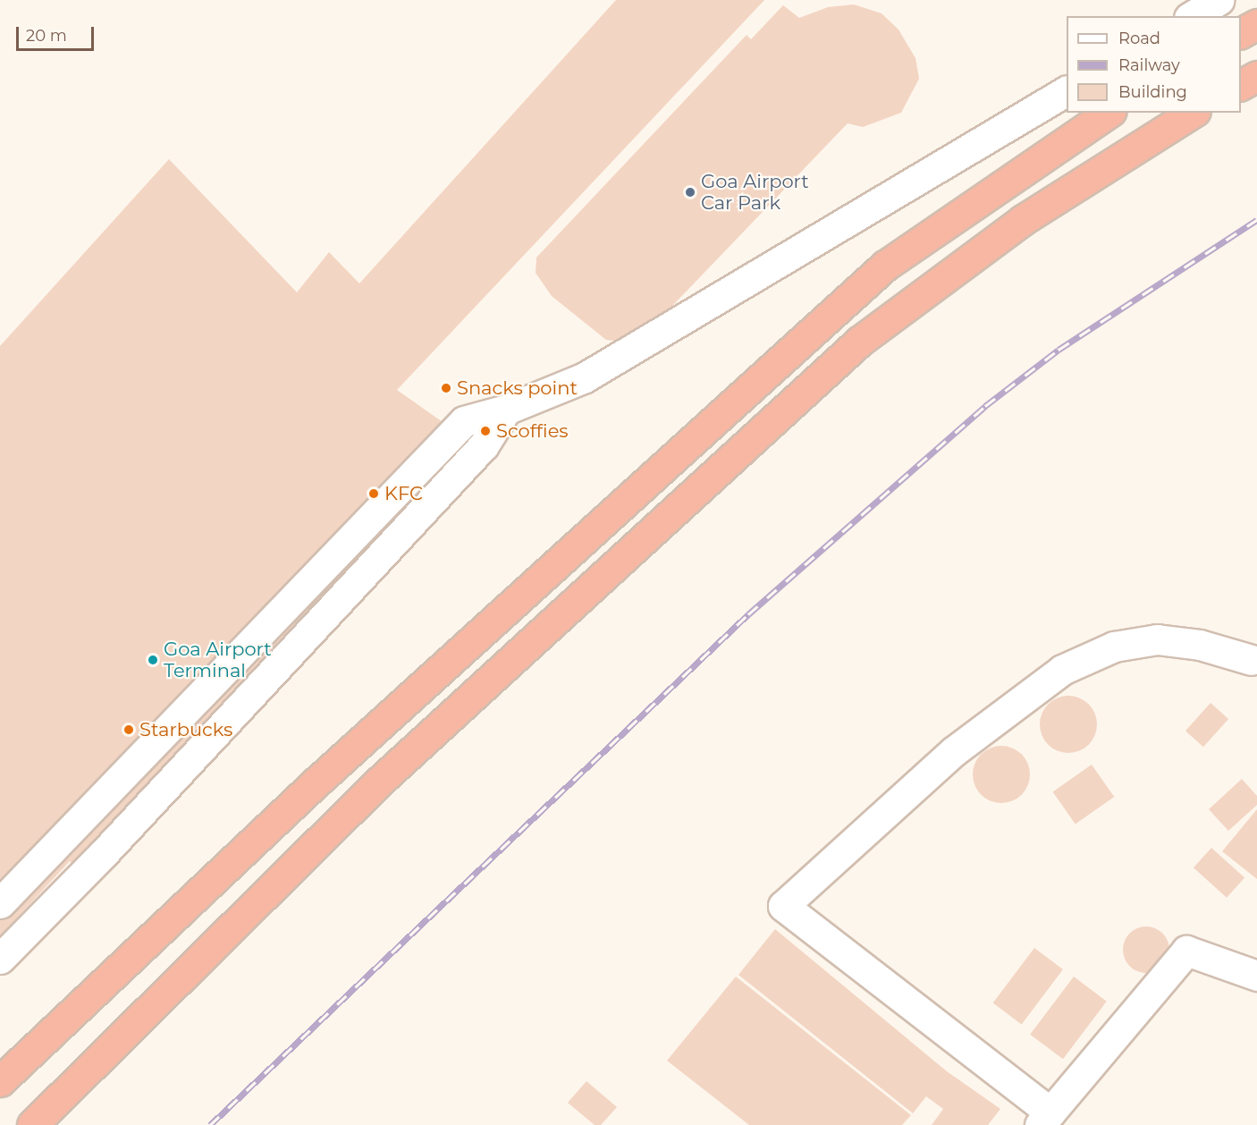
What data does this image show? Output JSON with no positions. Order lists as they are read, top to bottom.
{
  "places": [
    "Goa Airport Car Park",
    "Snacks point",
    "Scoffies",
    "KFC",
    "Goa Airport Terminal",
    "Starbucks"
  ],
  "legend": ["Road", "Railway", "Building"],
  "scale_bar": "20 m"
}
